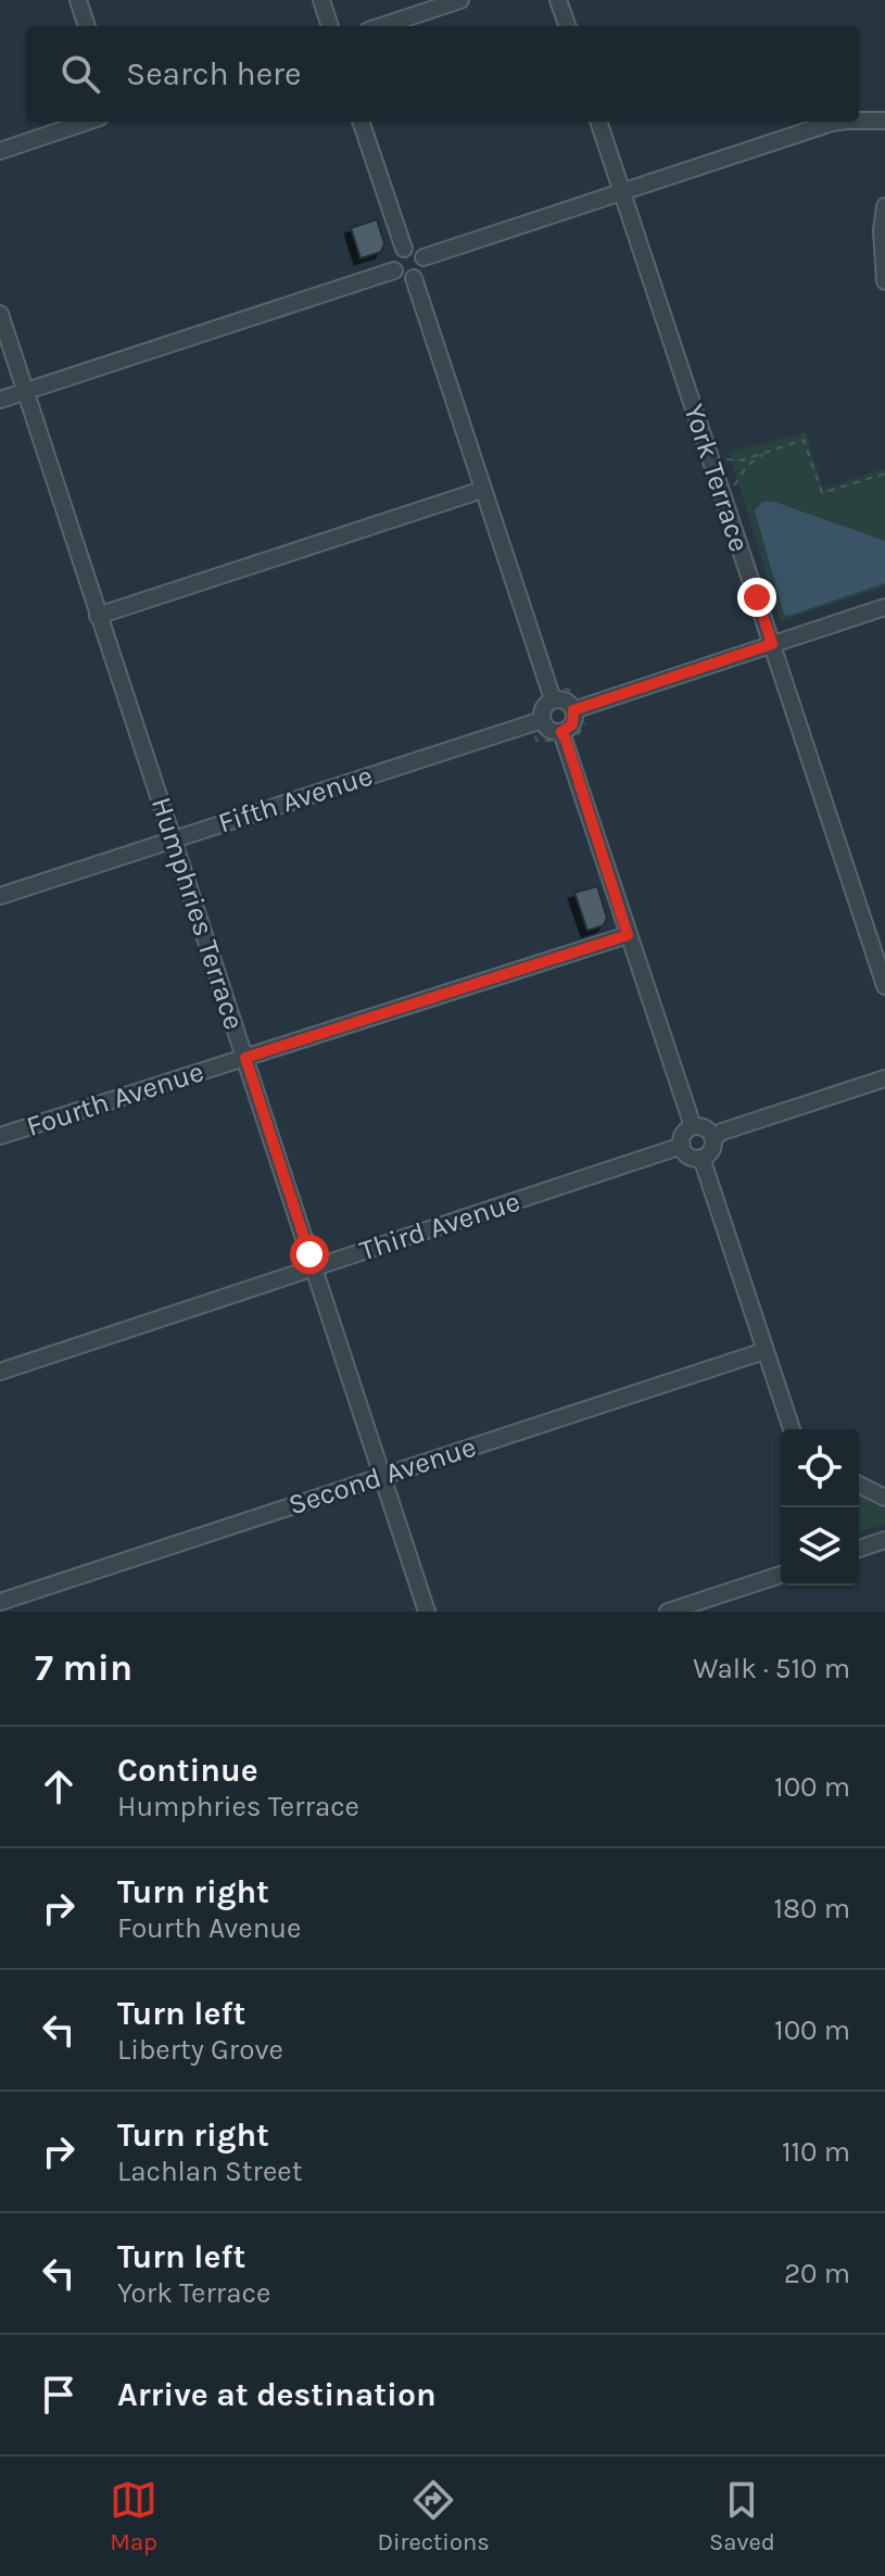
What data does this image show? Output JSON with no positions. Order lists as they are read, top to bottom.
{
  "streets": {
    "street": [
      "York Terrace",
      "Fifth Avenue",
      "Humphries Terrace",
      "Fourth Avenue",
      "Third Avenue",
      "Second Avenue"
    ]
  },
  "crossings": [
    ["Fifth Avenue", "Humphries Terrace"],
    ["Humphries Terrace", "Fourth Avenue"],
    ["Humphries Terrace", "Third Avenue"],
    ["Humphries Terrace", "Second Avenue"]
  ],
  "page": {
    "search": "Search here",
    "heading": ["7 min", "Walk · 510 m"],
    "list": [
      ["Continue", "Humphries Terrace", "100 m"],
      ["Turn right", "Fourth Avenue", "180 m"],
      ["Turn left", "Liberty Grove", "100 m"],
      ["Turn right", "Lachlan Street", "110 m"],
      ["Turn left", "York Terrace", "20 m"],
      "Arrive at destination"
    ],
    "nav": ["Map", "Directions", "Saved"]
  }
}
